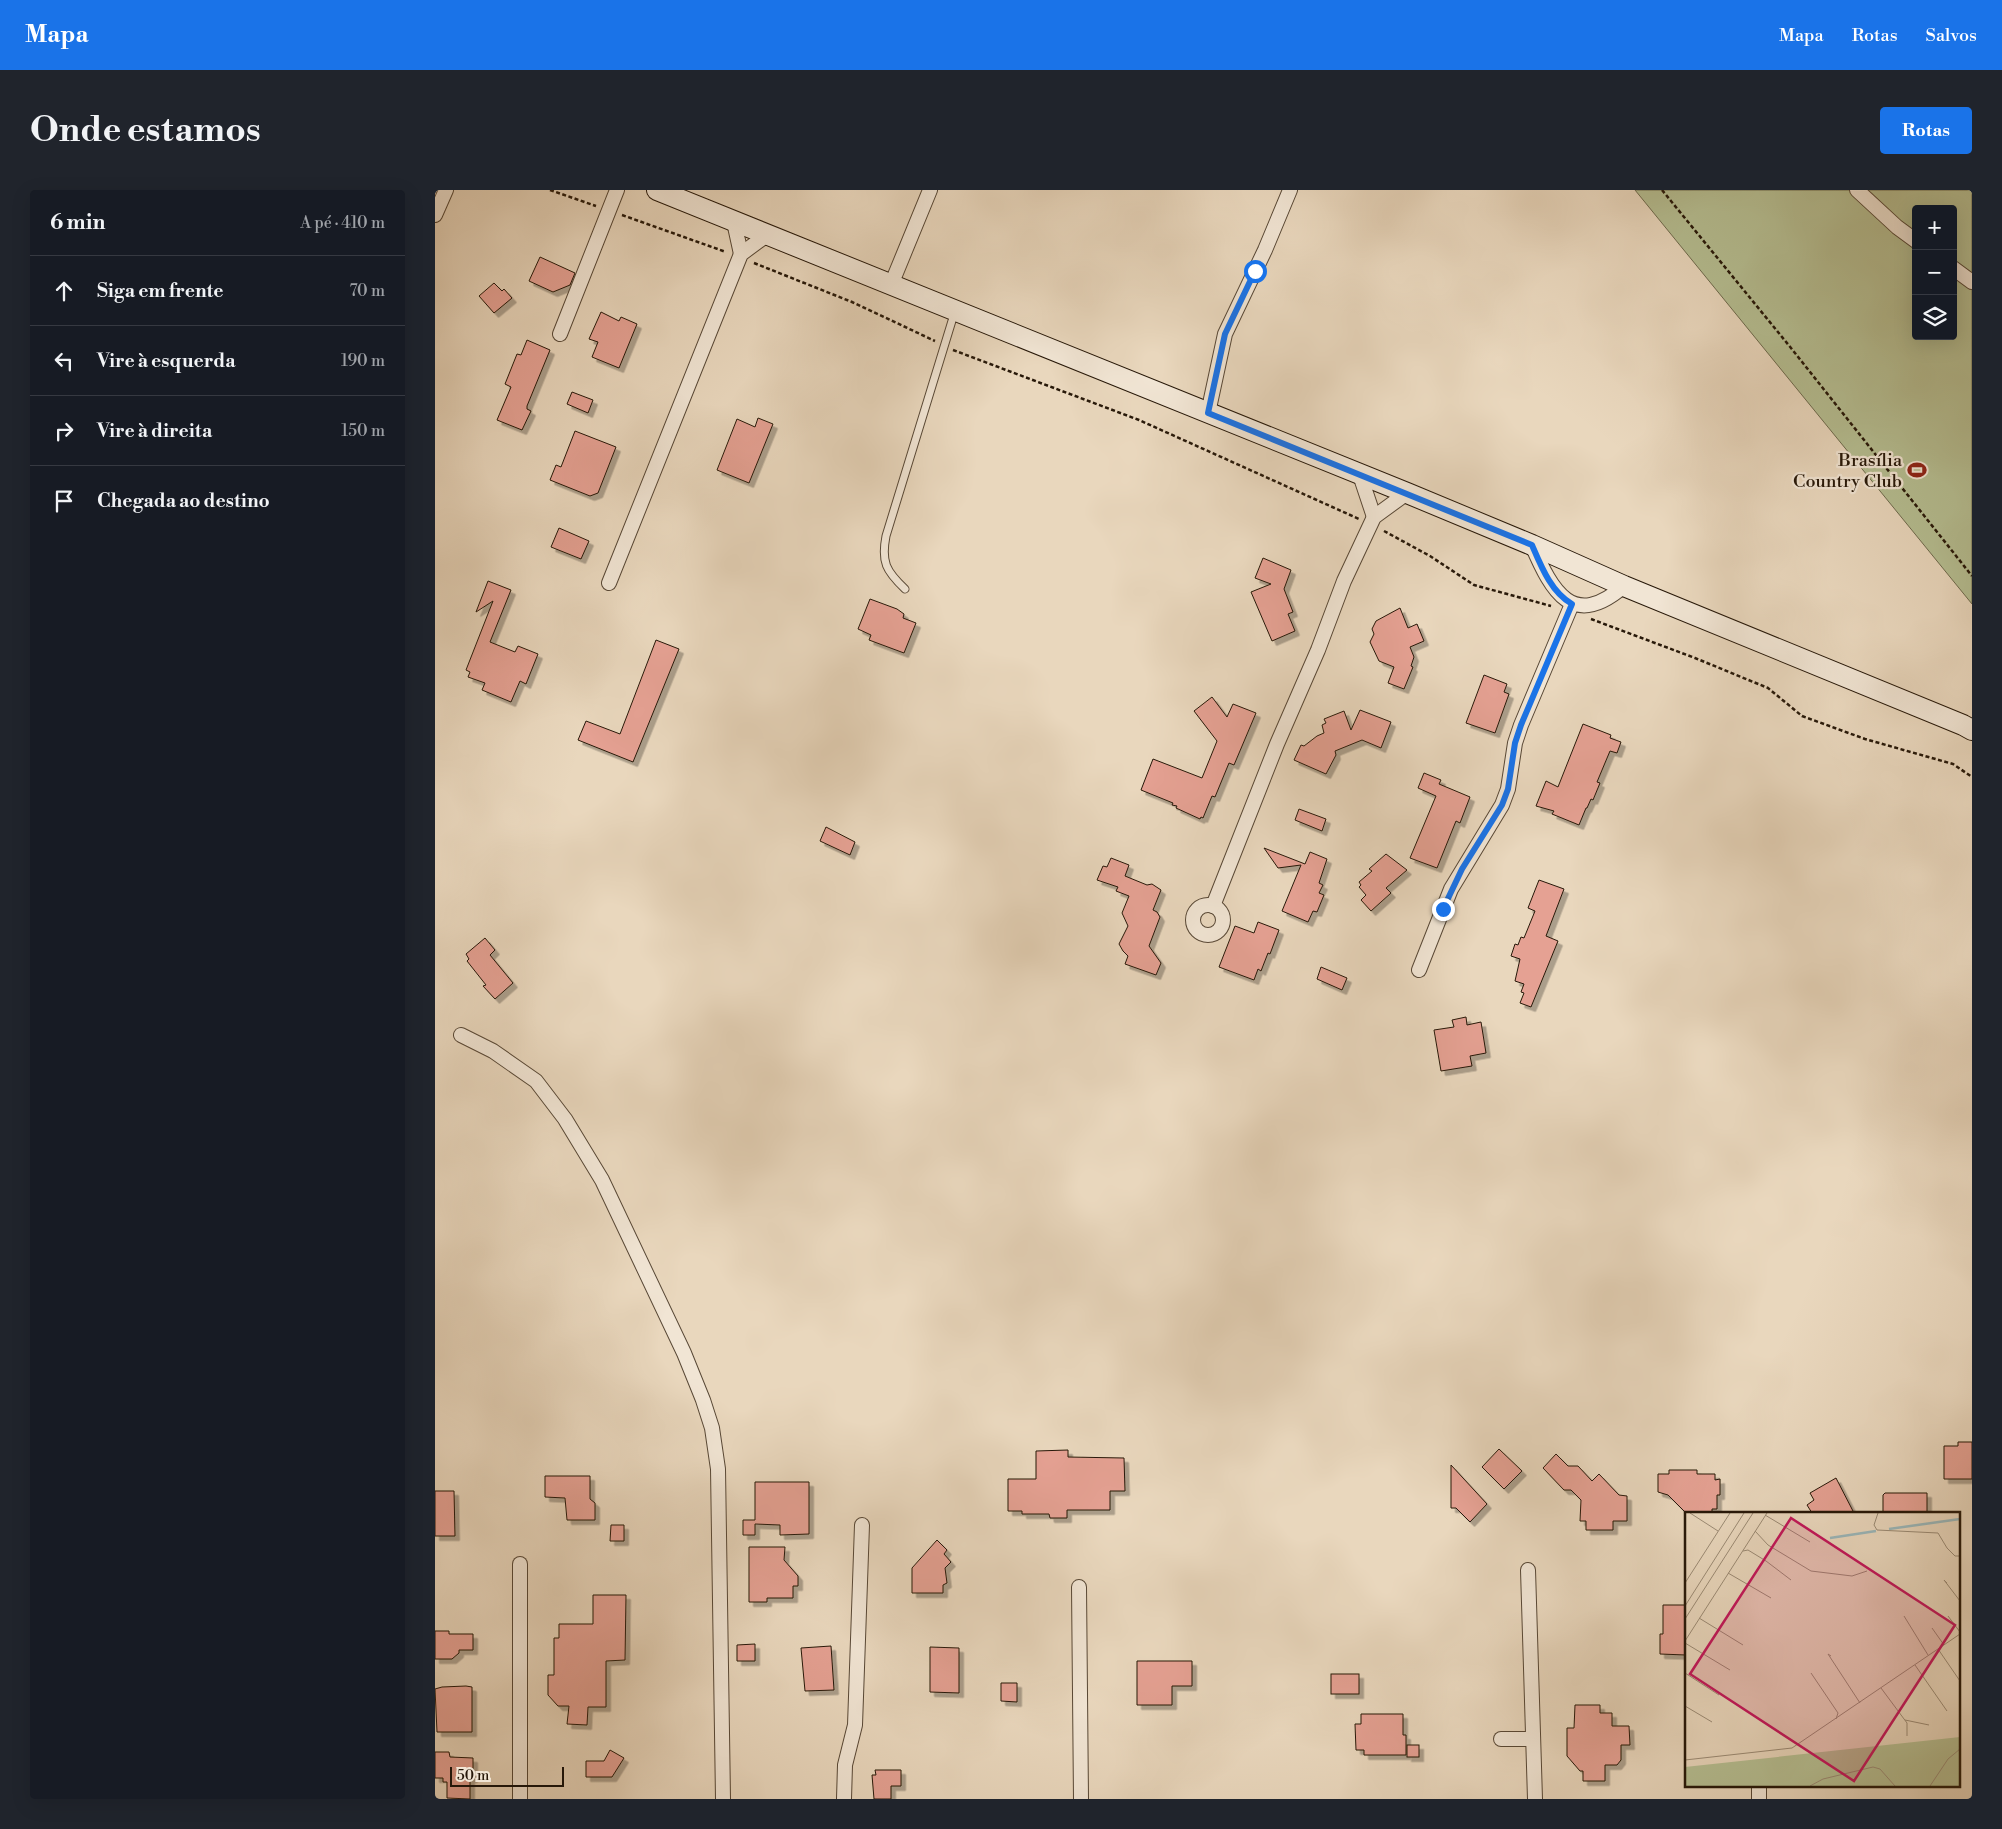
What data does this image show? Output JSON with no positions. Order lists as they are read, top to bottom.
{
  "places": {
    "sports": ["Brasília Country Club"]
  },
  "scale_bar": "50 m",
  "page": {
    "header": "Mapa",
    "nav": ["Mapa", "Rotas", "Salvos"],
    "buttons": "Rotas",
    "title": "Onde estamos",
    "heading": ["6 min", "A pé · 410 m"],
    "map_buttons": ["+", "−"],
    "list": [
      ["Siga em frente", "70 m"],
      ["Vire à esquerda", "190 m"],
      ["Vire à direita", "150 m"],
      "Chegada ao destino"
    ],
    "scale": "50 m"
  }
}
